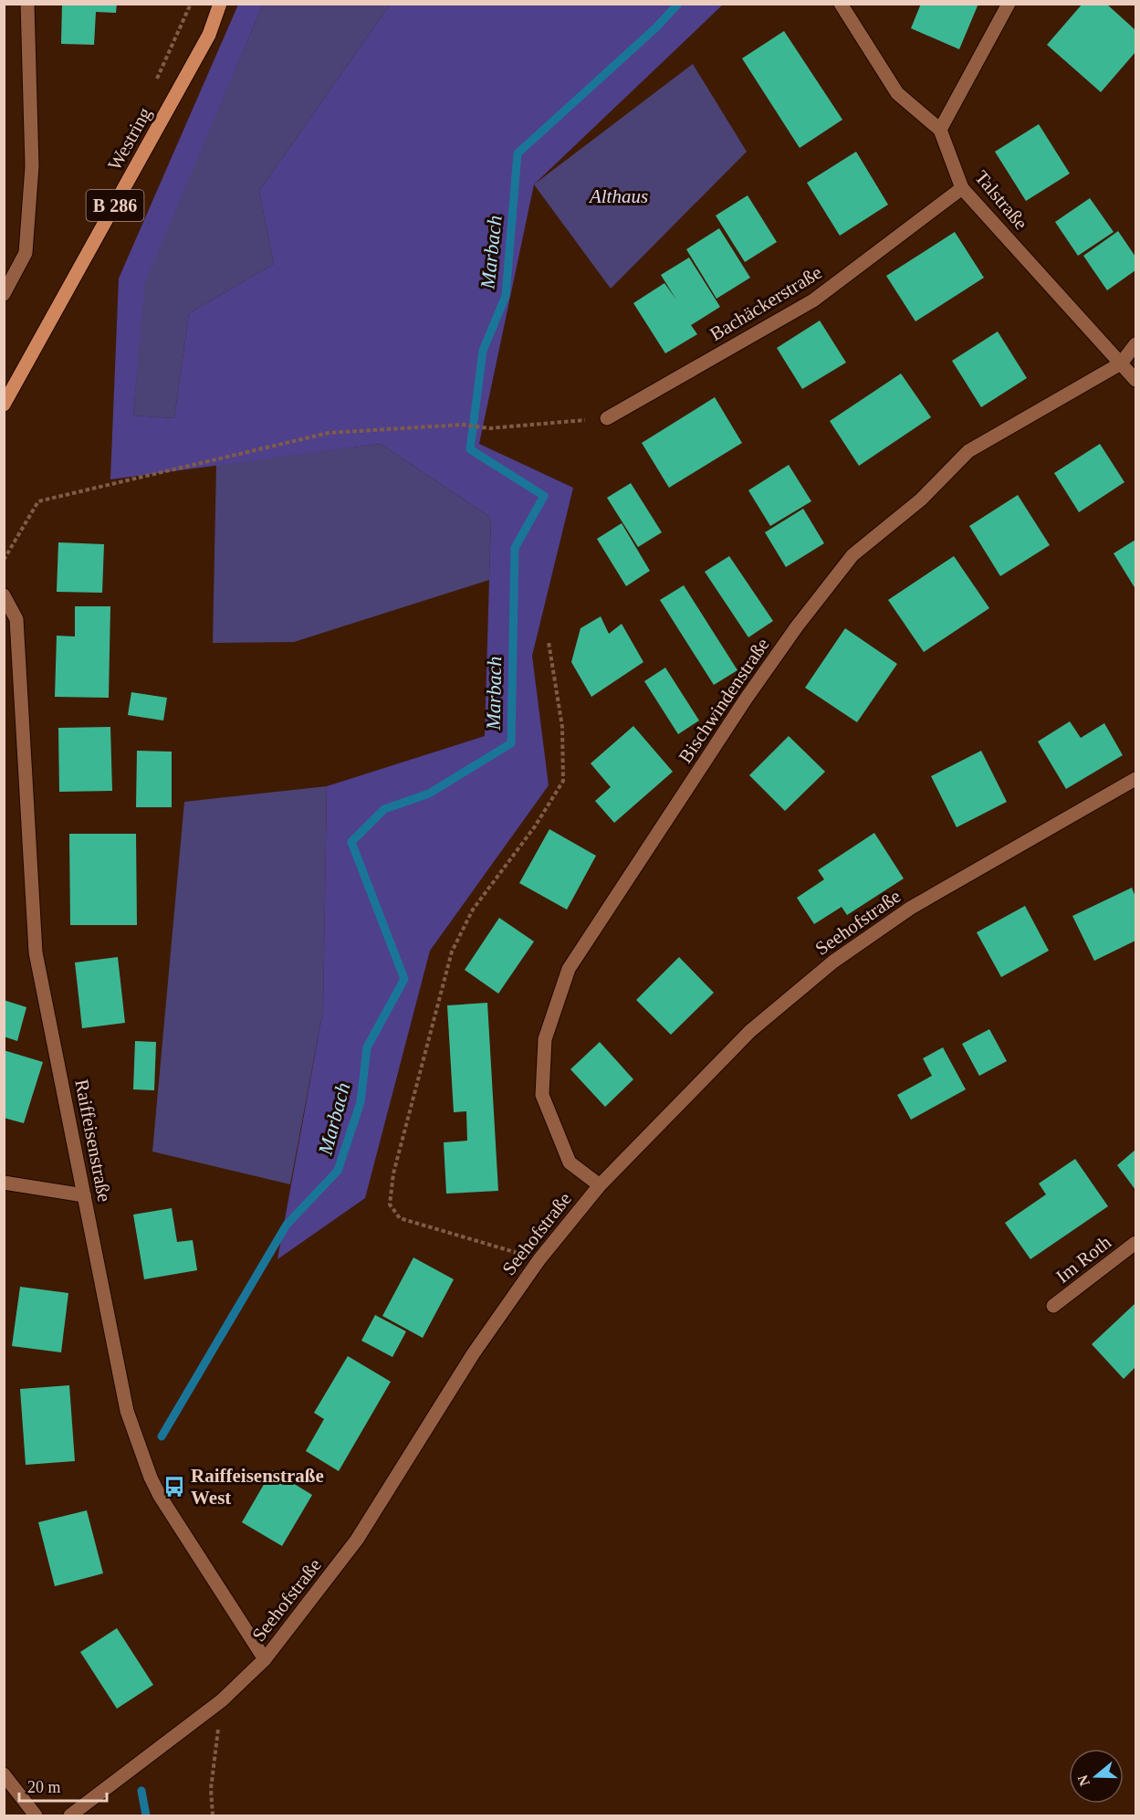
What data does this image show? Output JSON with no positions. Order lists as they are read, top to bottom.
{
  "streets": {
    "main road": ["Westring", "B 286"],
    "street": [
      "Talstraße",
      "Bachäckerstraße",
      "Bischwindenstraße",
      "Seehofstraße",
      "Raiffeisenstraße",
      "Im Roth"
    ]
  },
  "crossings": [
    ["Talstraße", "Bachäckerstraße"],
    ["Talstraße", "Bischwindenstraße"],
    ["Bischwindenstraße", "Seehofstraße"],
    ["Seehofstraße", "Raiffeisenstraße"]
  ],
  "water": ["Marbach"],
  "parks": ["Althaus"],
  "places": {
    "bus stop": ["Raiffeisenstraße West"]
  },
  "scale_bar": "20 m",
  "north": "left"
}
